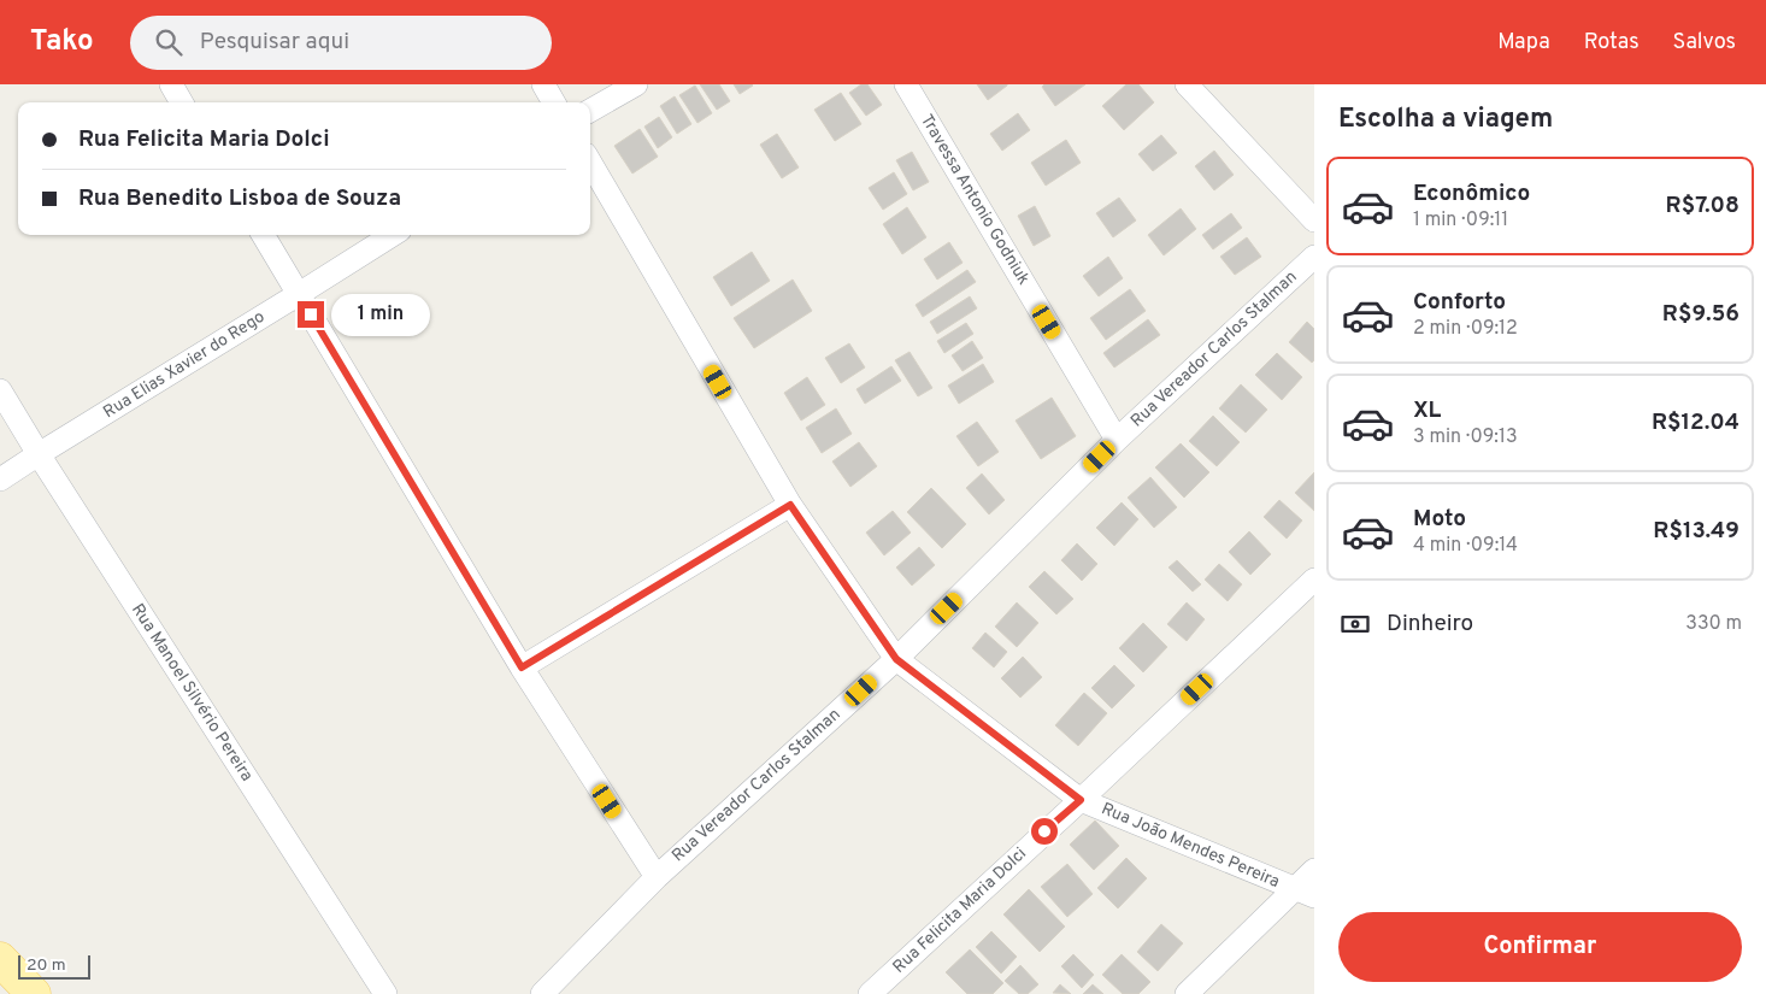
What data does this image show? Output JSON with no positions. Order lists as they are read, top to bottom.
{
  "streets": {
    "street": [
      "Travessa Antonio Godniuk",
      "Rua Vereador Carlos Stalman",
      "Rua Elias Xavier do Rego",
      "Rua Manoel Silvério Pereira",
      "Rua João Mendes Pereira",
      "Rua Felicita Maria Dolci"
    ]
  },
  "crossings": [
    ["Travessa Antonio Godniuk", "Rua Vereador Carlos Stalman"],
    ["Rua Vereador Carlos Stalman", "Rua João Mendes Pereira"],
    ["Rua Elias Xavier do Rego", "Rua Manoel Silvério Pereira"],
    ["Rua João Mendes Pereira", "Rua Felicita Maria Dolci"]
  ],
  "scale_bar": "20 m",
  "page": {
    "header": "Tako",
    "search": "Pesquisar aqui",
    "nav": ["Mapa", "Rotas", "Salvos"],
    "heading": "Escolha a viagem",
    "banner": ["Rua Felicita Maria Dolci", "Rua Benedito Lisboa de Souza"],
    "list": [
      {
        "name": "Econômico",
        "note": "1 min · 09:11",
        "value": "R$7.08"
      },
      {
        "name": "Conforto",
        "note": "2 min · 09:12",
        "value": "R$9.56"
      },
      {
        "name": "XL",
        "note": "3 min · 09:13",
        "value": "R$12.04"
      },
      {
        "name": "Moto",
        "note": "4 min · 09:14",
        "value": "R$13.49"
      }
    ],
    "bubble": "1 min",
    "pay": ["Dinheiro", "330 m"],
    "buttons": "Confirmar",
    "scale": "20 m"
  }
}
